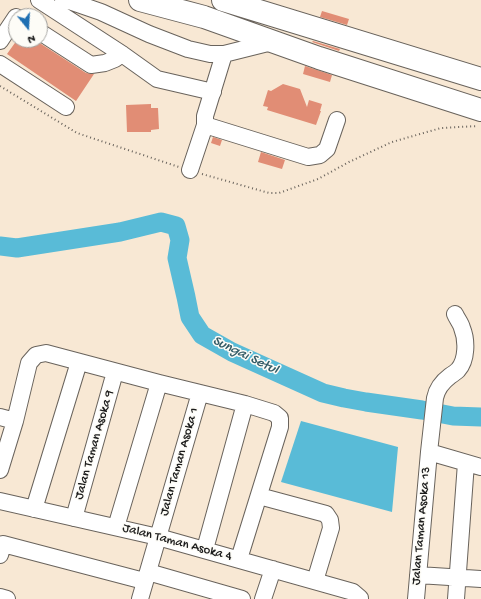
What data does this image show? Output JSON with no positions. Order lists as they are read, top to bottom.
{
  "streets": {
    "street": [
      "Jalan Taman Asoka 9",
      "Jalan Taman Asoka 1",
      "Jalan Taman Asoka 13",
      "Jalan Taman Asoka 4"
    ]
  },
  "crossings": [
    ["Jalan Taman Asoka 9", "Jalan Taman Asoka 4"],
    ["Jalan Taman Asoka 1", "Jalan Taman Asoka 4"]
  ],
  "water": ["Sungai Setul"],
  "north": "bottom"
}
